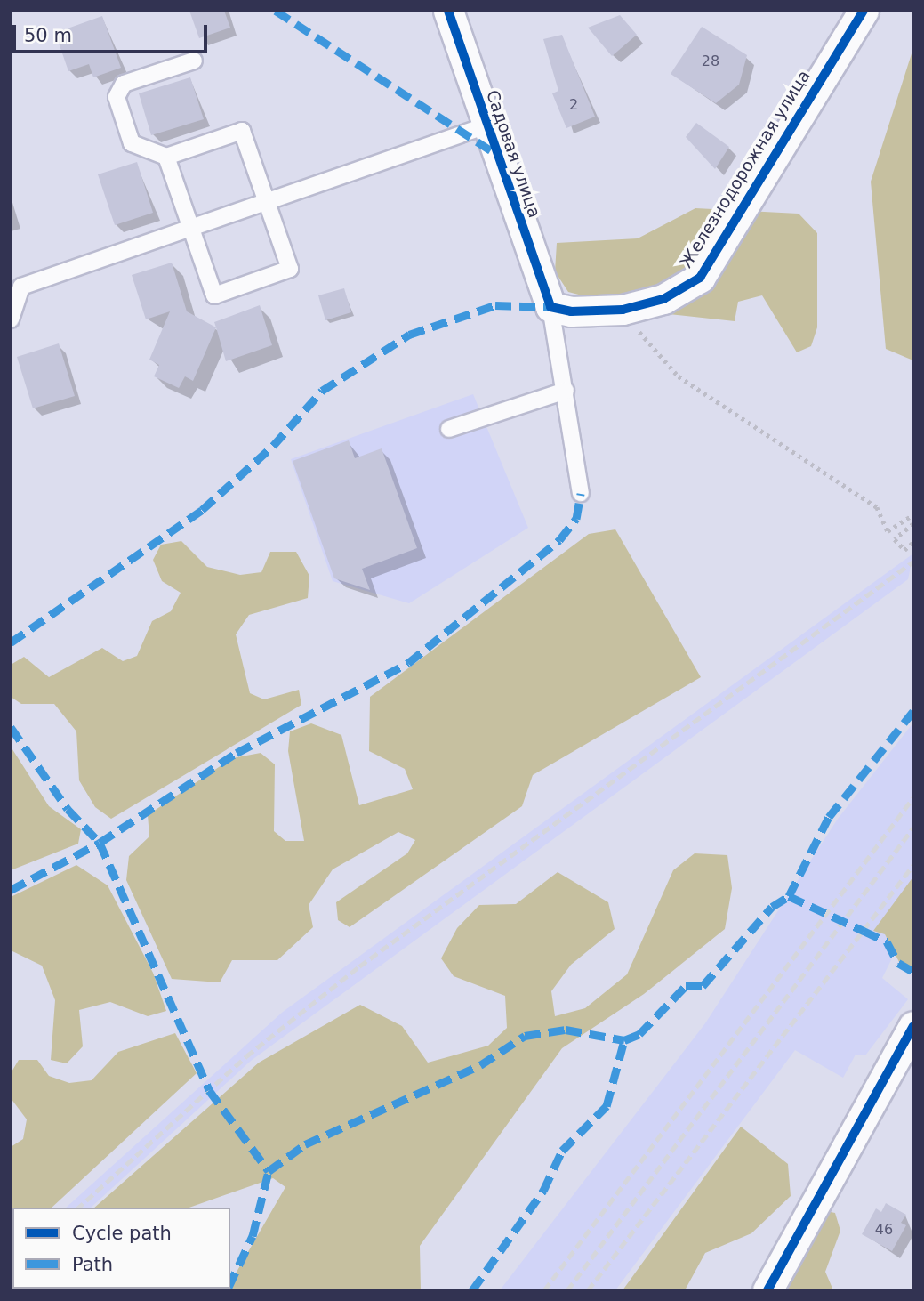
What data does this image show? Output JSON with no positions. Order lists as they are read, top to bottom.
{
  "streets": {
    "street": ["Садовая улица", "Железнодорожная улица"]
  },
  "crossings": [
    ["Садовая улица", "Железнодорожная улица"]
  ],
  "house_numbers": ["28", "2", "46"],
  "legend": ["Cycle path", "Path"],
  "scale_bar": "50 m"
}
